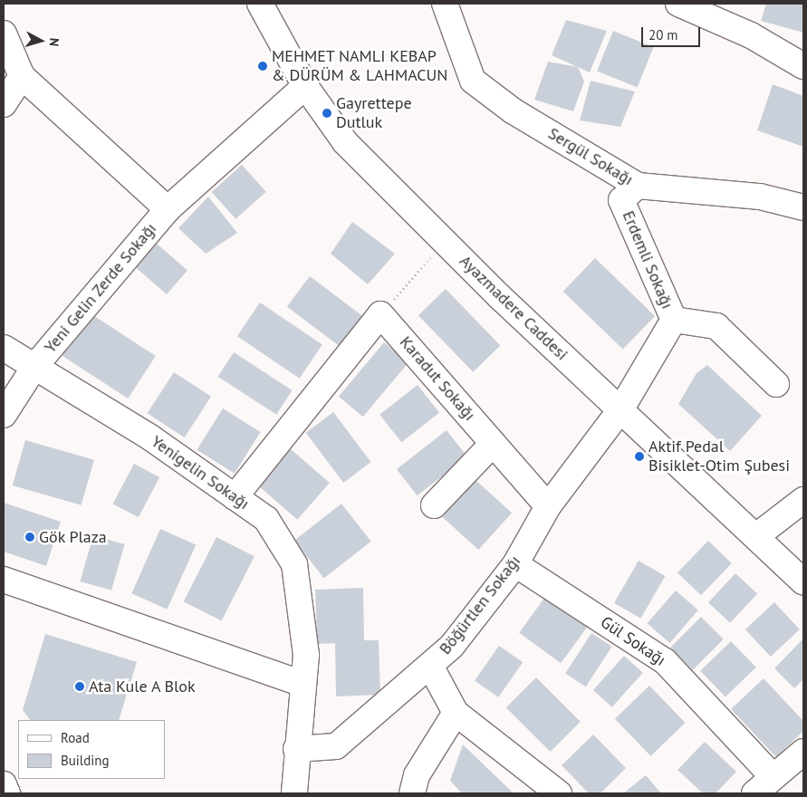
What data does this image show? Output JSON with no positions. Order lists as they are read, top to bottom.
{
  "streets": {
    "street": [
      "Sergül Sokağı",
      "Erdemli Sokağı",
      "Yeni Gelin Zerde Sokağı",
      "Ayazmadere Caddesi",
      "Karadut Sokağı",
      "Yenigelin Sokağı",
      "Böğürtlen Sokağı",
      "Gül Sokağı"
    ]
  },
  "crossings": [
    ["Sergül Sokağı", "Erdemli Sokağı"],
    ["Erdemli Sokağı", "Ayazmadere Caddesi"],
    ["Erdemli Sokağı", "Böğürtlen Sokağı"],
    ["Yeni Gelin Zerde Sokağı", "Ayazmadere Caddesi"],
    ["Yeni Gelin Zerde Sokağı", "Yenigelin Sokağı"],
    ["Ayazmadere Caddesi", "Böğürtlen Sokağı"],
    ["Karadut Sokağı", "Böğürtlen Sokağı"],
    ["Yenigelin Sokağı", "Böğürtlen Sokağı"],
    ["Böğürtlen Sokağı", "Gül Sokağı"]
  ],
  "places": [
    "MEHMET NAMLI KEBAP & DÜRÜM & LAHMACUN",
    "Gayrettepe Dutluk",
    "Aktif Pedal Bisiklet-Otim Şubesi",
    "Gök Plaza",
    "Ata Kule A Blok"
  ],
  "legend": ["Road", "Building"],
  "scale_bar": "20 m",
  "north": "right"
}
